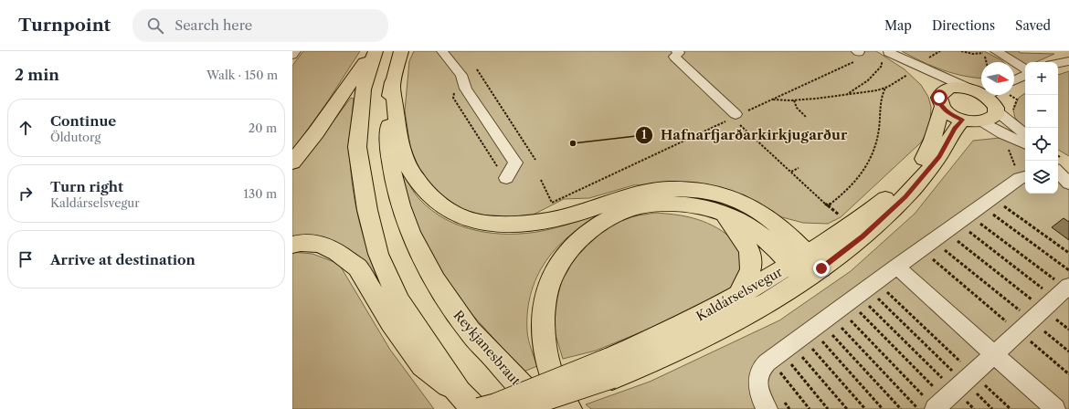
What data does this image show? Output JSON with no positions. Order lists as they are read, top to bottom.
{
  "streets": {
    "main road": ["Kaldárselsvegur", "Reykjanesbraut"]
  },
  "places": ["Hafnarfjarðarkirkjugarður"],
  "north": "right",
  "page": {
    "header": "Turnpoint",
    "search": "Search here",
    "nav": ["Map", "Directions", "Saved"],
    "heading": ["2 min", "Walk · 150 m"],
    "map_buttons": ["+", "−"],
    "list": [
      ["Continue", "Öldutorg", "20 m"],
      ["Turn right", "Kaldárselsvegur", "130 m"],
      "Arrive at destination"
    ]
  }
}
